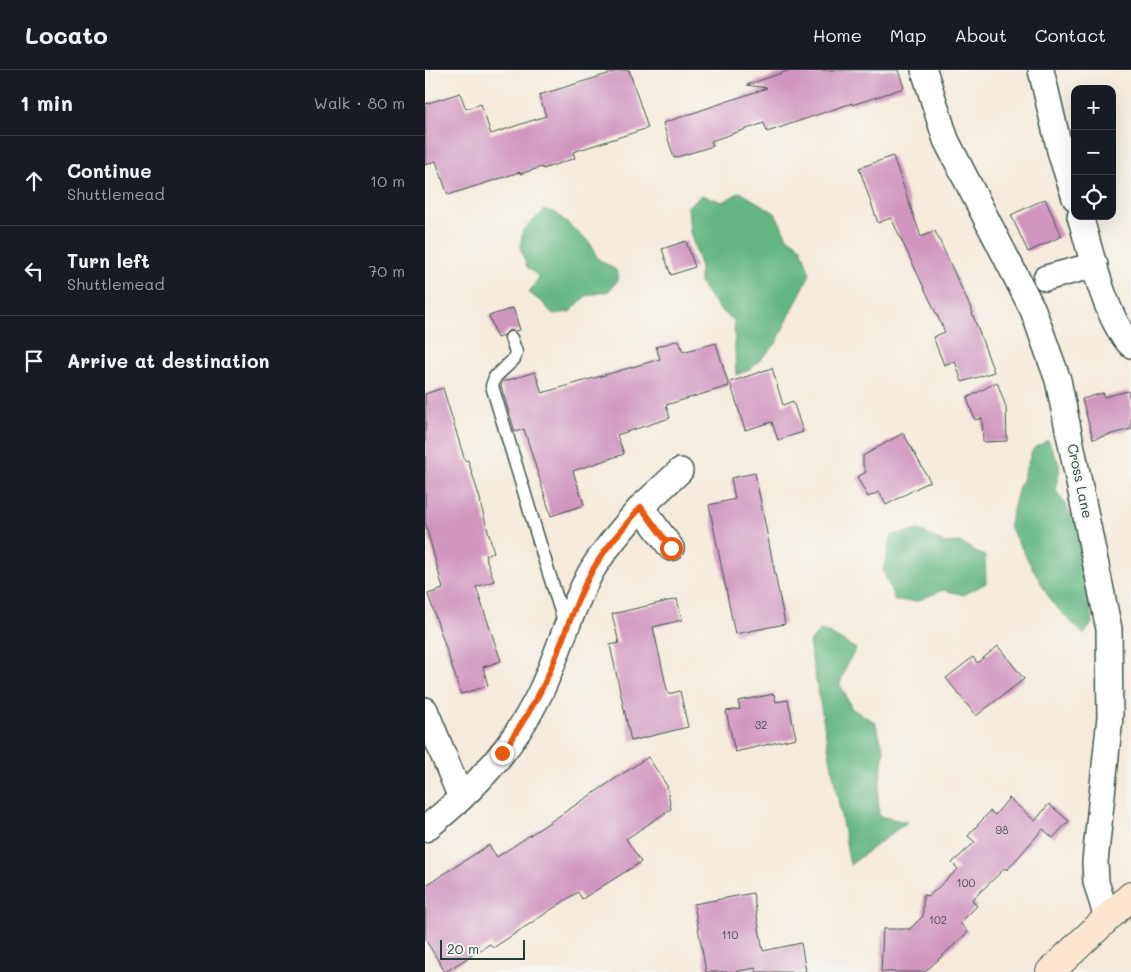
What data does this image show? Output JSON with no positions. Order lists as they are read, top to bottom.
{
  "streets": {
    "street": ["Cross Lane"]
  },
  "house_numbers": [
    "32",
    "98",
    "100",
    "102",
    "110"
  ],
  "scale_bar": "20 m",
  "page": {
    "header": "Locato",
    "nav": [
      "Home",
      "Map",
      "About",
      "Contact"
    ],
    "heading": ["1 min", "Walk · 80 m"],
    "map_buttons": ["+", "−"],
    "list": [
      ["Continue", "Shuttlemead", "10 m"],
      ["Turn left", "Shuttlemead", "70 m"],
      "Arrive at destination"
    ],
    "scale": "20 m"
  }
}
